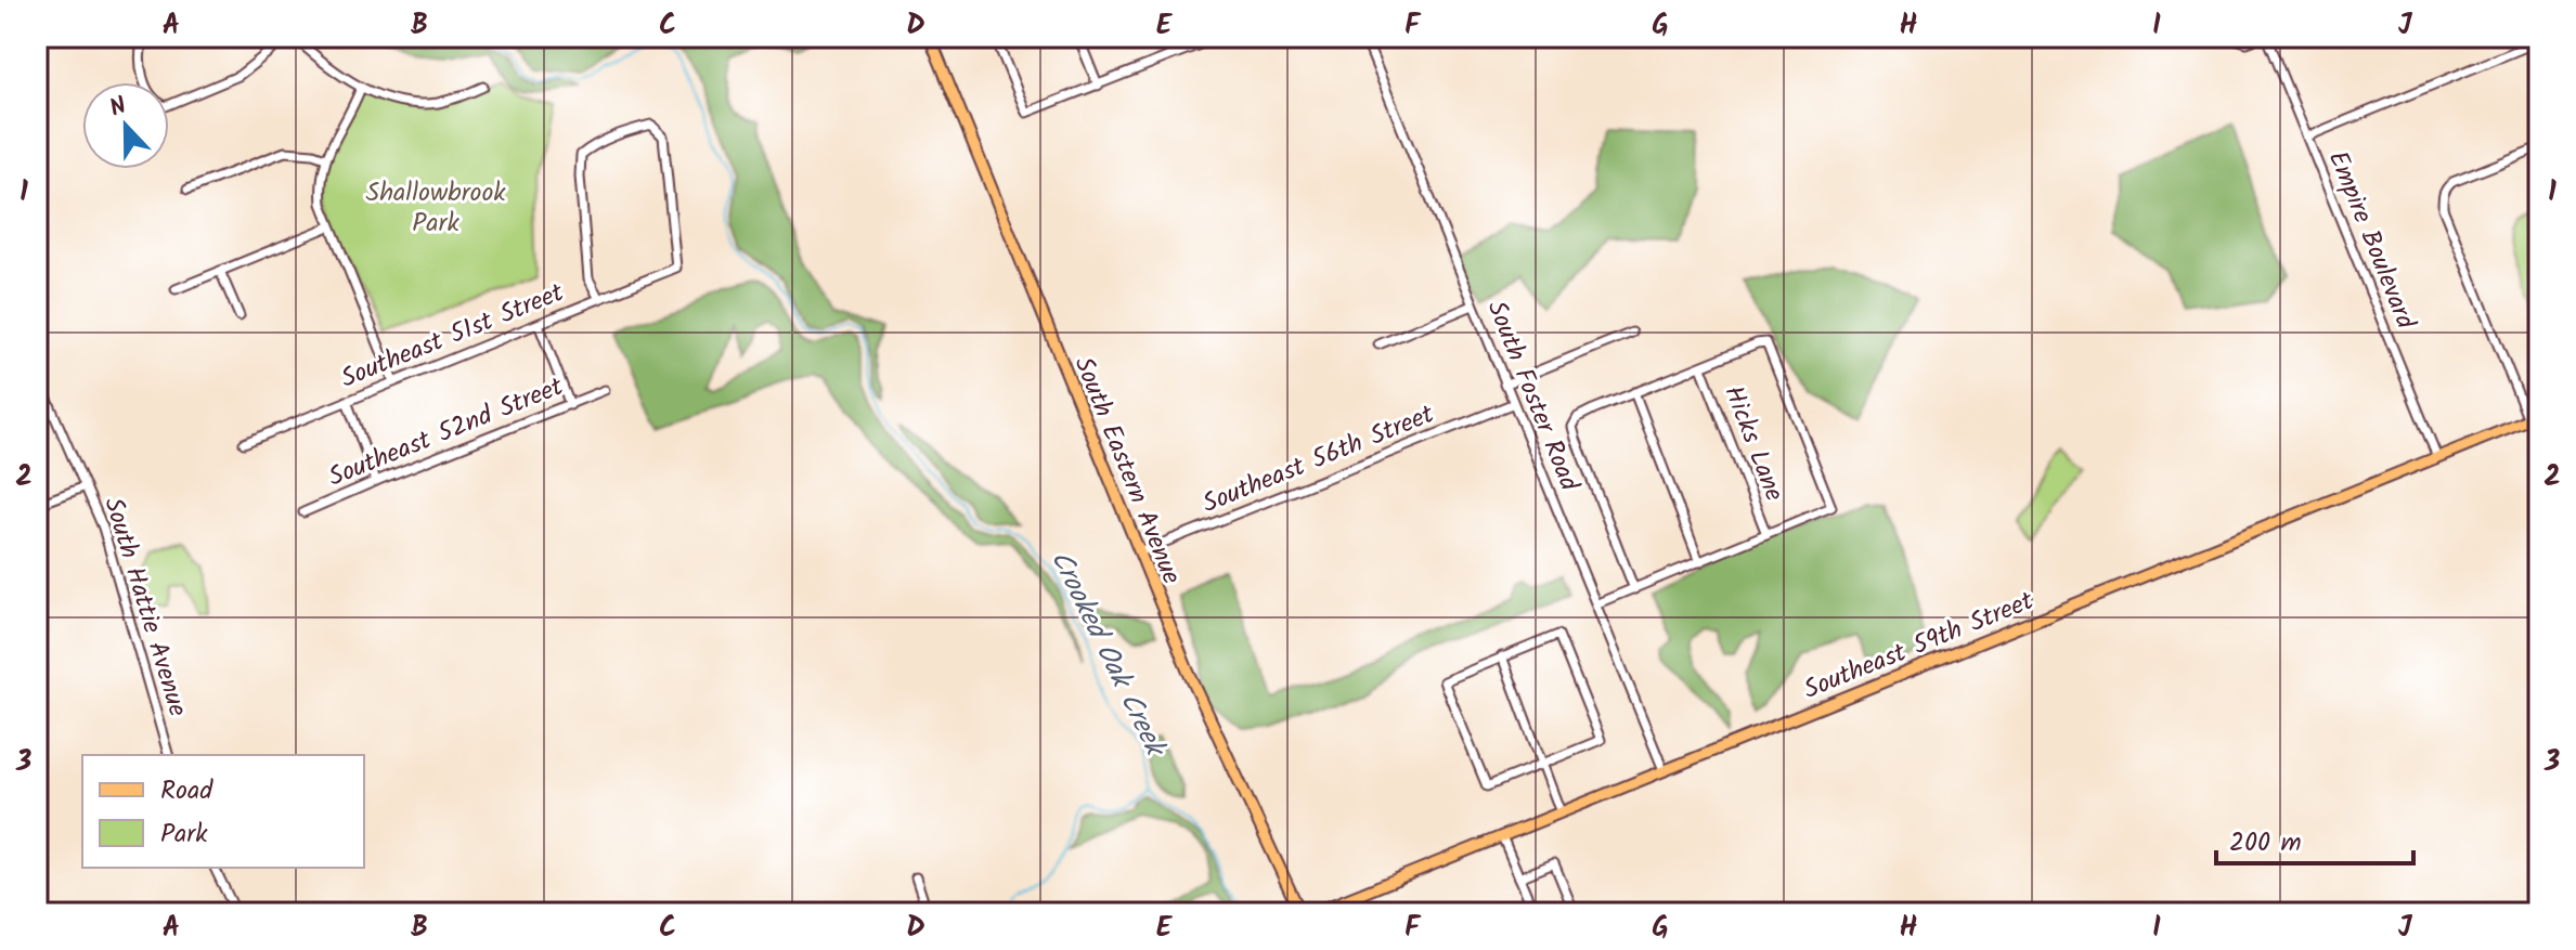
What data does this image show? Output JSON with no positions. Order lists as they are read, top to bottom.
{
  "streets": {
    "main road": ["South Eastern Avenue", "Southeast 59th Street"],
    "street": [
      "Empire Boulevard",
      "Southeast 51st Street",
      "South Foster Road",
      "Southeast 52nd Street",
      "Hicks Lane",
      "Southeast 56th Street",
      "South Hattie Avenue"
    ]
  },
  "crossings": [
    ["Empire Boulevard", "Southeast 59th Street"],
    ["South Foster Road", "Southeast 56th Street"],
    ["South Foster Road", "Southeast 59th Street"],
    ["Southeast 56th Street", "South Eastern Avenue"]
  ],
  "water": ["Crooked Oak Creek"],
  "parks": ["Shallowbrook Park"],
  "legend": ["Road", "Park"],
  "scale_bar": "200 m",
  "north": "top",
  "grid": {
    "columns": [
      "A",
      "B",
      "C",
      "D",
      "E",
      "F",
      "G",
      "H",
      "I",
      "J"
    ],
    "rows": ["1", "2", "3"]
  }
}
